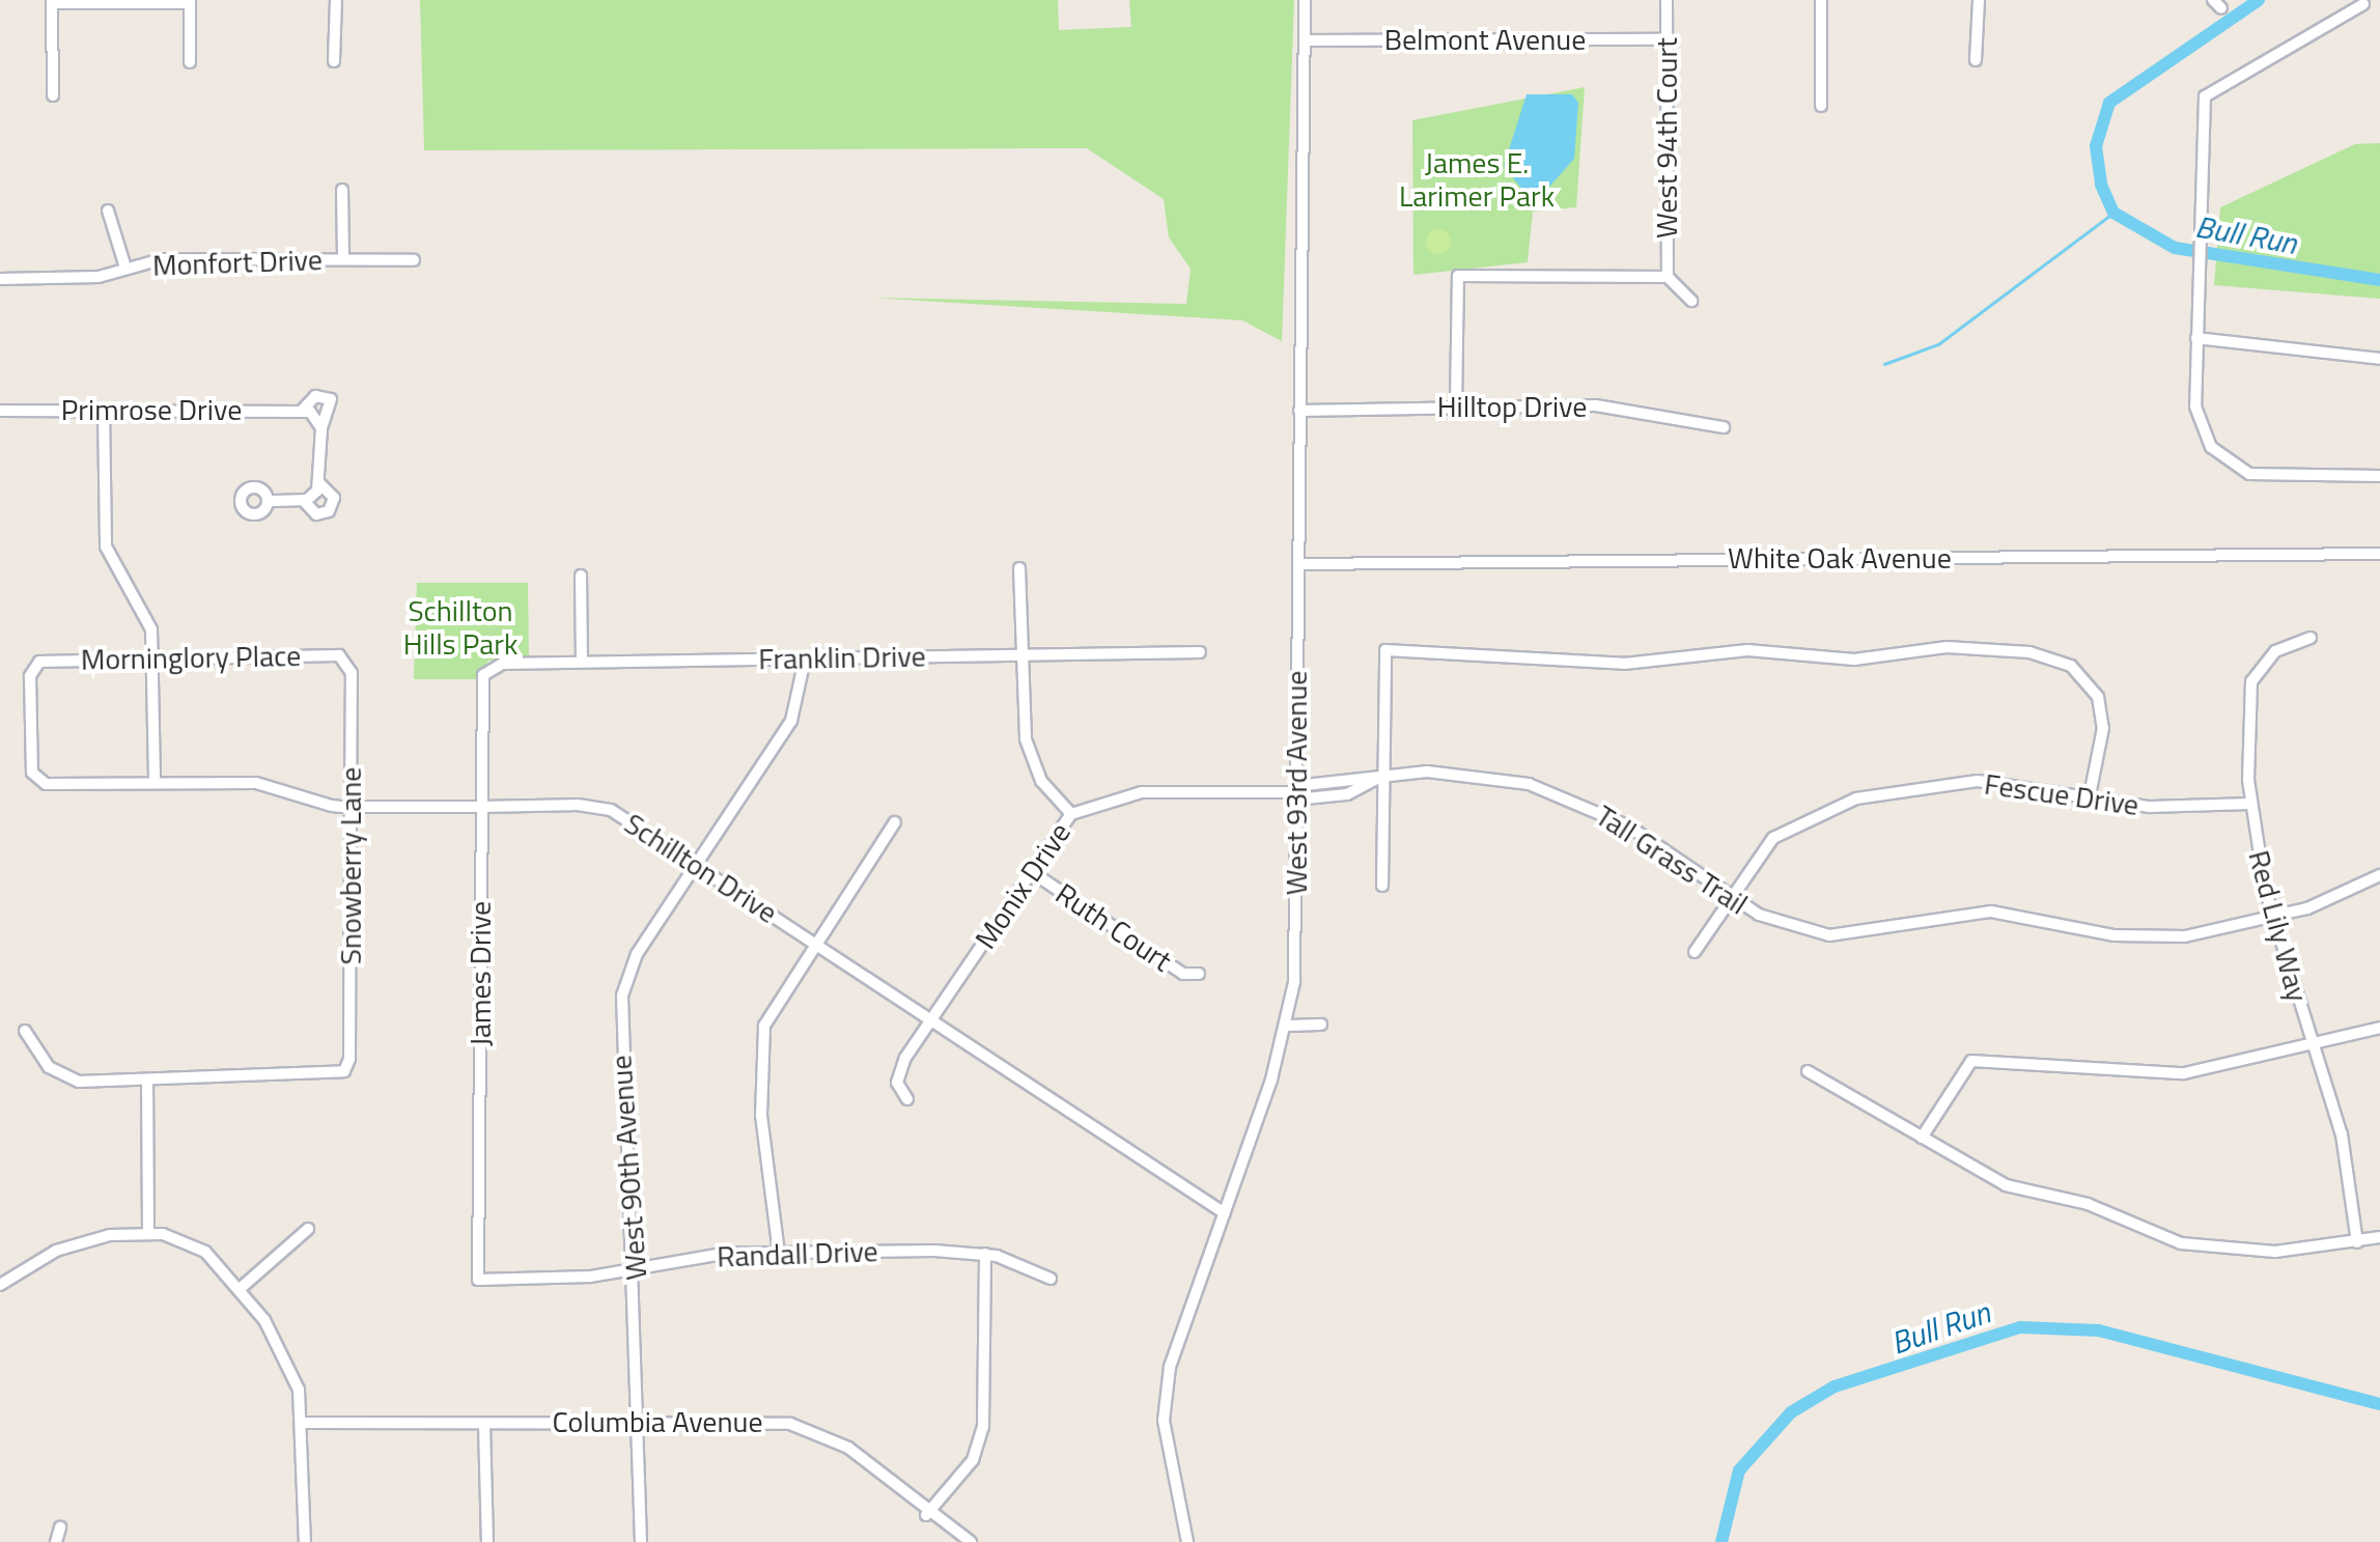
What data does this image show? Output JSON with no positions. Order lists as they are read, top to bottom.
{
  "streets": {
    "street": [
      "Belmont Avenue",
      "West 94th Court",
      "Monfort Drive",
      "Hilltop Drive",
      "Primrose Drive",
      "White Oak Avenue",
      "Morninglory Place",
      "Franklin Drive",
      "West 93rd Avenue",
      "Fescue Drive",
      "Tall Grass Trail",
      "Snowberry Lane",
      "Schillton Drive",
      "Monix Drive",
      "Red Lily Way",
      "Ruth Court",
      "James Drive",
      "West 90th Avenue",
      "Randall Drive",
      "Columbia Avenue"
    ]
  },
  "crossings": [
    ["Belmont Avenue", "West 94th Court"],
    ["Belmont Avenue", "West 93rd Avenue"],
    ["Hilltop Drive", "West 93rd Avenue"],
    ["White Oak Avenue", "West 93rd Avenue"],
    ["Morninglory Place", "Snowberry Lane"],
    ["Morninglory Place", "Schillton Drive"],
    ["Franklin Drive", "James Drive"],
    ["Franklin Drive", "West 90th Avenue"],
    ["West 93rd Avenue", "Tall Grass Trail"],
    ["West 93rd Avenue", "Schillton Drive"],
    ["West 93rd Avenue", "Monix Drive"],
    ["Fescue Drive", "Tall Grass Trail"],
    ["Fescue Drive", "Red Lily Way"],
    ["Tall Grass Trail", "Monix Drive"],
    ["Tall Grass Trail", "Red Lily Way"],
    ["Snowberry Lane", "Schillton Drive"],
    ["Schillton Drive", "Monix Drive"],
    ["Schillton Drive", "James Drive"],
    ["Schillton Drive", "West 90th Avenue"],
    ["Monix Drive", "Ruth Court"],
    ["James Drive", "Randall Drive"],
    ["West 90th Avenue", "Randall Drive"],
    ["West 90th Avenue", "Columbia Avenue"]
  ],
  "water": ["Bull Run"],
  "parks": ["James E. Larimer Park", "Schillton Hills Park"]
}
